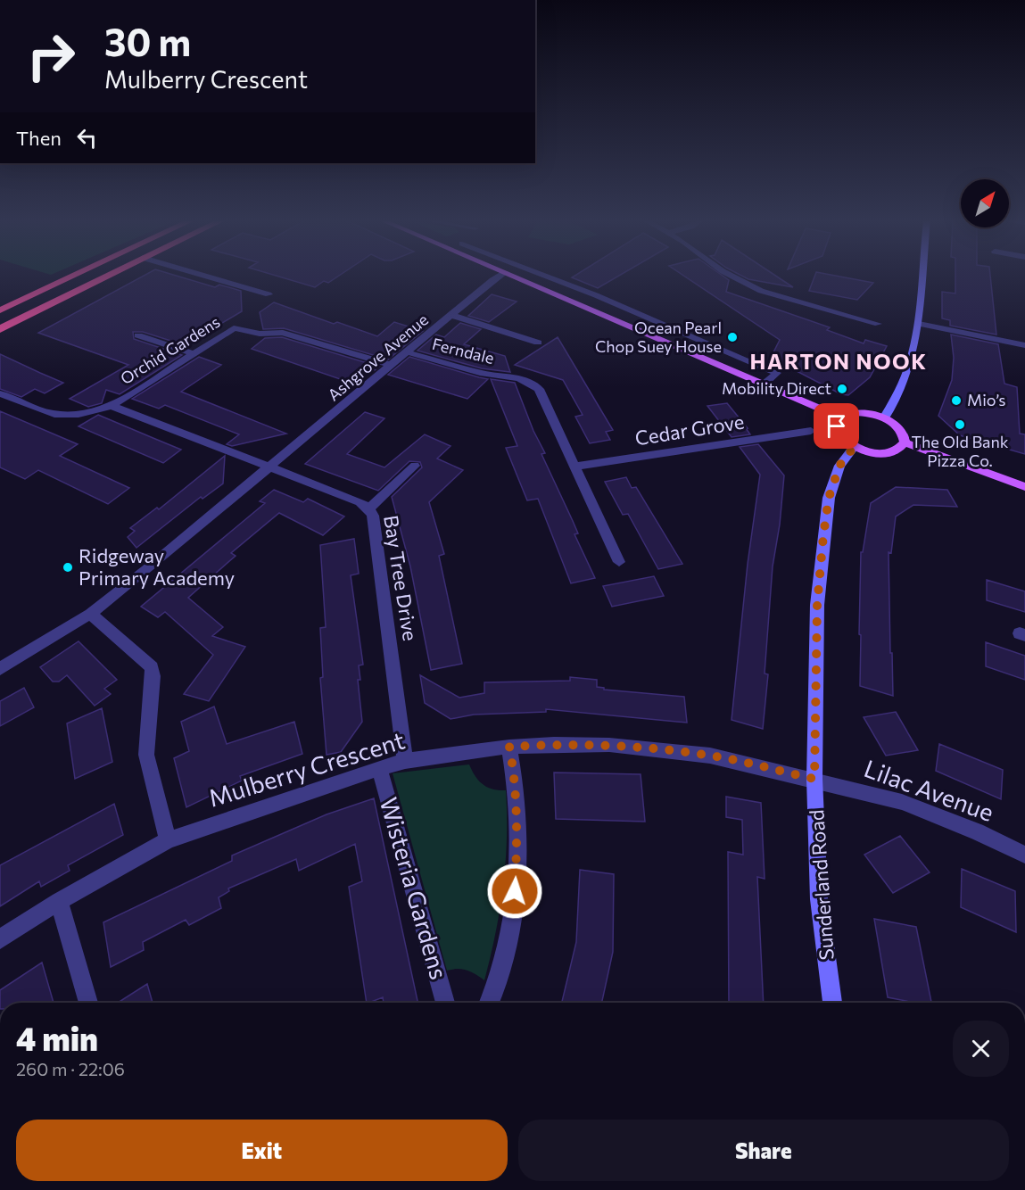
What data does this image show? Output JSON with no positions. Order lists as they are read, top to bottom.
{
  "streets": {
    "street": [
      "Orchid Gardens",
      "Ferndale",
      "Ashgrove Avenue",
      "Cedar Grove",
      "Bay Tree Drive",
      "Mulberry Crescent",
      "Lilac Avenue",
      "Sunderland Road",
      "Wisteria Gardens"
    ]
  },
  "crossings": [
    ["Orchid Gardens", "Ashgrove Avenue"],
    ["Orchid Gardens", "Bay Tree Drive"],
    ["Ferndale", "Ashgrove Avenue"],
    ["Ferndale", "Cedar Grove"],
    ["Ashgrove Avenue", "Bay Tree Drive"],
    ["Bay Tree Drive", "Mulberry Crescent"],
    ["Mulberry Crescent", "Lilac Avenue"],
    ["Mulberry Crescent", "Sunderland Road"],
    ["Mulberry Crescent", "Wisteria Gardens"],
    ["Lilac Avenue", "Sunderland Road"]
  ],
  "districts": ["HARTON NOOK"],
  "places": [
    "Ocean Pearl Chop Suey House",
    "Mobility Direct",
    "Mio’s",
    "The Old Bank Pizza Co.",
    "Ridgeway Primary Academy"
  ],
  "north": "top right",
  "page": {
    "turn": ["30 m", "Mulberry Crescent"],
    "then": "Then",
    "heading": ["4 min", "260 m · 22:06"],
    "buttons": ["Exit", "Share"]
  }
}
